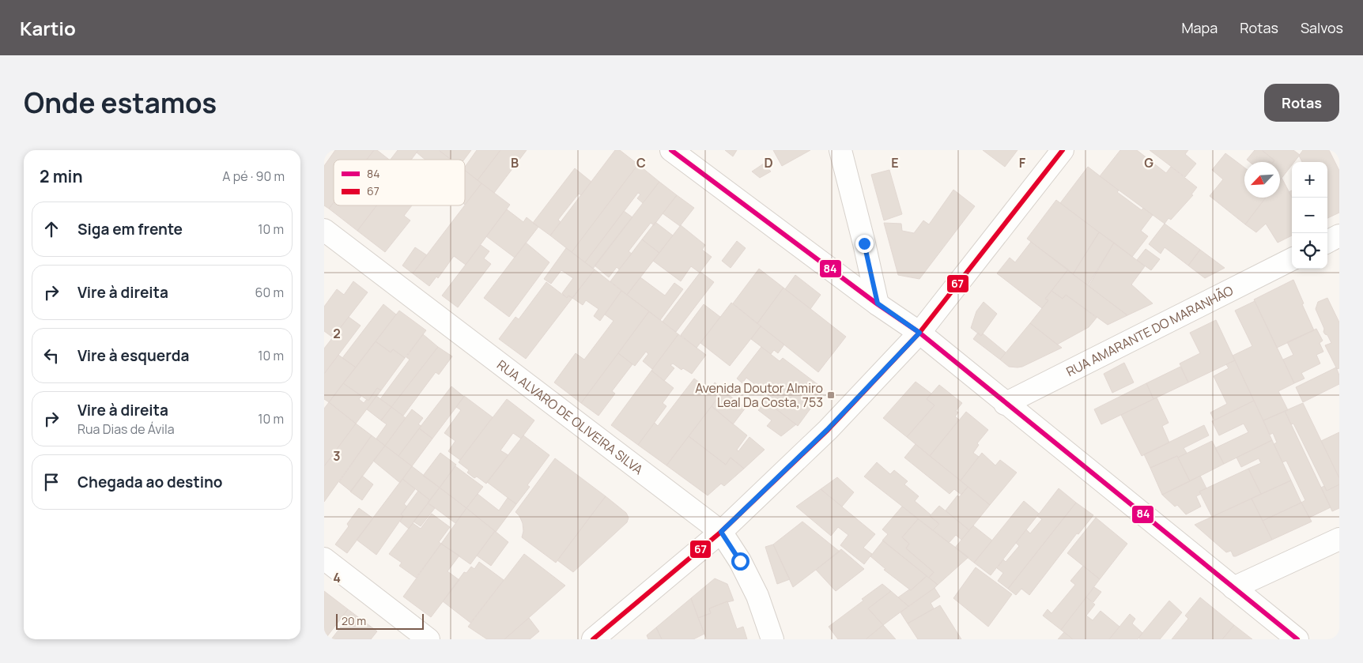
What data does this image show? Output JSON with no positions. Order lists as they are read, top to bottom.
{
  "streets": {
    "street": ["RUA AMARANTE DO MARANHÃO", "RUA ALVARO DE OLIVEIRA SILVA"]
  },
  "places": {
    "transit": ["Avenida Doutor Almiro Leal Da Costa, 753"]
  },
  "lines": ["transit line 84", "transit line 67"],
  "legend": ["84", "67"],
  "scale_bar": "20 m",
  "north": "bottom left",
  "page": {
    "header": "Kartio",
    "nav": ["Mapa", "Rotas", "Salvos"],
    "title": "Onde estamos",
    "buttons": "Rotas",
    "heading": ["2 min", "A pé · 90 m"],
    "map_buttons": ["+", "−"],
    "list": [
      ["Siga em frente", "10 m"],
      ["Vire à direita", "60 m"],
      ["Vire à esquerda", "10 m"],
      ["Vire à direita", "Rua Dias de Ávila", "10 m"],
      "Chegada ao destino"
    ],
    "scale": "20 m"
  },
  "grid": {
    "columns": [
      "B",
      "C",
      "D",
      "E",
      "F",
      "G"
    ],
    "rows": ["2", "3", "4"]
  }
}
